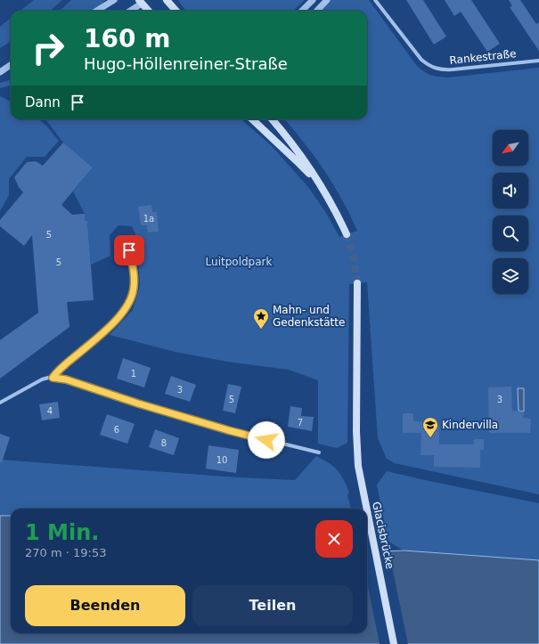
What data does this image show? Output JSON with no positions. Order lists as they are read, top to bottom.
{
  "streets": {
    "main road": ["Glacisbrücke"],
    "street": ["Rankestraße"]
  },
  "parks": ["Luitpoldpark"],
  "places": {
    "place": ["Mahn- und Gedenkstätte"],
    "school or university": ["Kindervilla"]
  },
  "house_numbers": [
    "1a",
    "5",
    "5",
    "1",
    "3",
    "5",
    "3",
    "4",
    "7",
    "6",
    "8",
    "10"
  ],
  "north": "bottom left",
  "page": {
    "turn": ["160 m", "Hugo-Höllenreiner-Straße"],
    "then": "Dann",
    "heading": ["1 Min.", "270 m · 19:53"],
    "buttons": ["Beenden", "Teilen"]
  }
}
